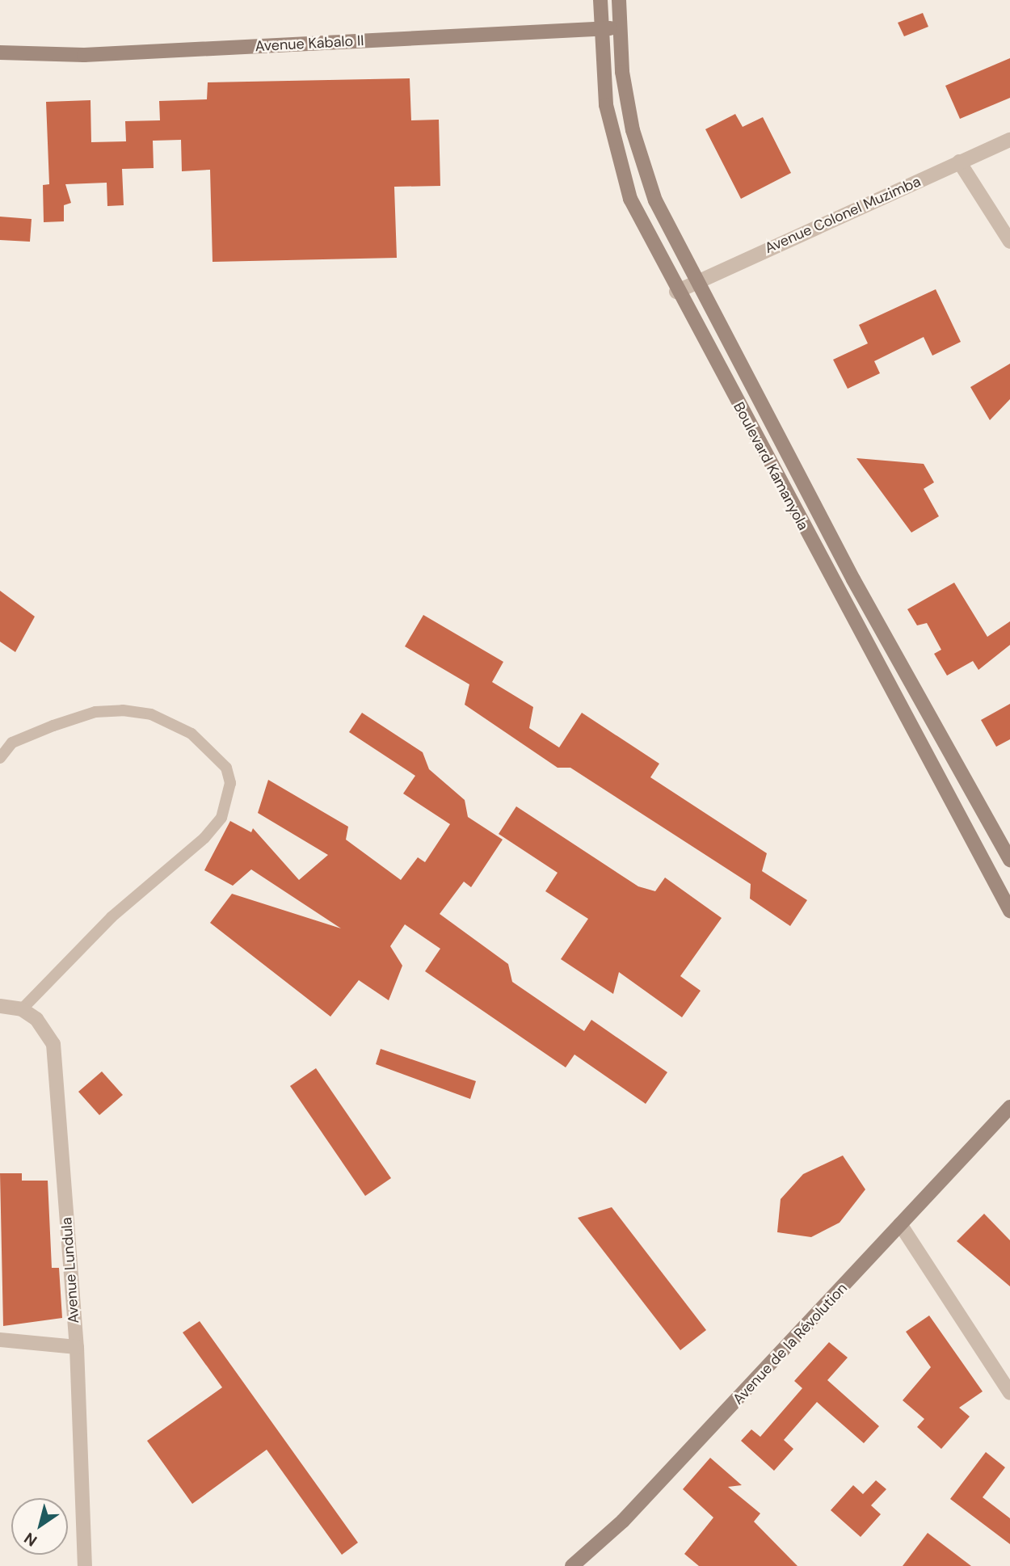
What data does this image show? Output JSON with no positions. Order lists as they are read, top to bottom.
{
  "streets": {
    "main road": ["Avenue Kabalo II", "Boulevard Kamanyola", "Avenue de la Révolution"],
    "street": ["Avenue Colonel Muzimba", "Avenue Lundula"]
  },
  "crossings": [
    ["Avenue Kabalo II", "Boulevard Kamanyola"],
    ["Avenue Colonel Muzimba", "Boulevard Kamanyola"]
  ],
  "north": "bottom left"
}
